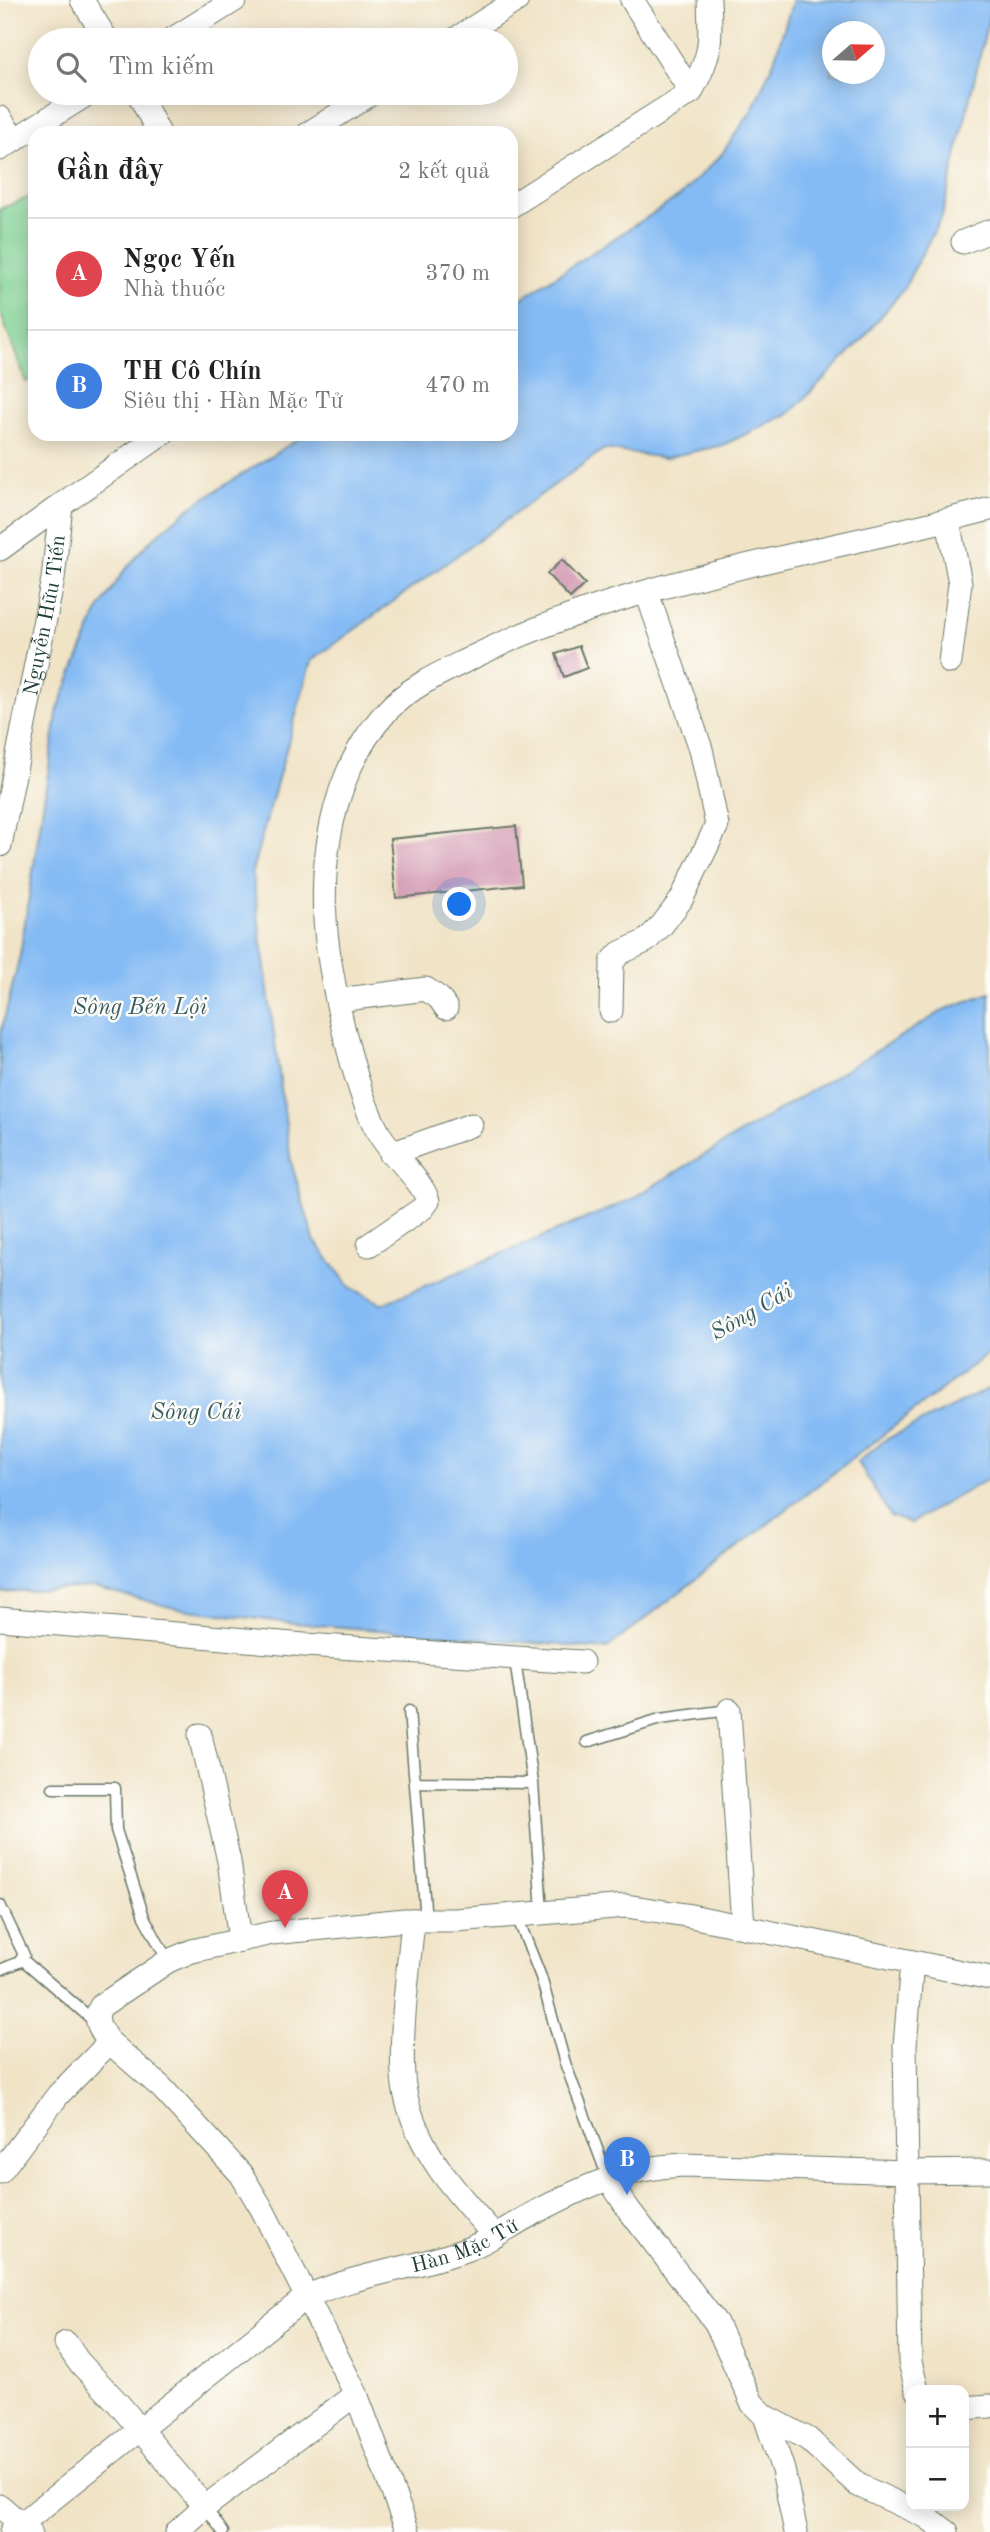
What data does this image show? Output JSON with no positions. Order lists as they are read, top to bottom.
{
  "streets": {
    "street": ["Nguyễn Hữu Tiến", "Hàn Mặc Tử"]
  },
  "water": ["Sông Bến Lội", "Sông Cái"],
  "north": "right",
  "page": {
    "search": "Tìm kiếm",
    "heading": ["Gần đây", "2 kết quả"],
    "list": [
      {
        "mark": "A",
        "name": "Ngọc Yến",
        "note": "Nhà thuốc",
        "value": "370 m"
      },
      {
        "mark": "B",
        "name": "TH Cô Chín",
        "note": "Siêu thị · Hàn Mặc Tử",
        "value": "470 m"
      }
    ],
    "pins": ["A", "B"],
    "map_buttons": ["+", "−"]
  }
}
